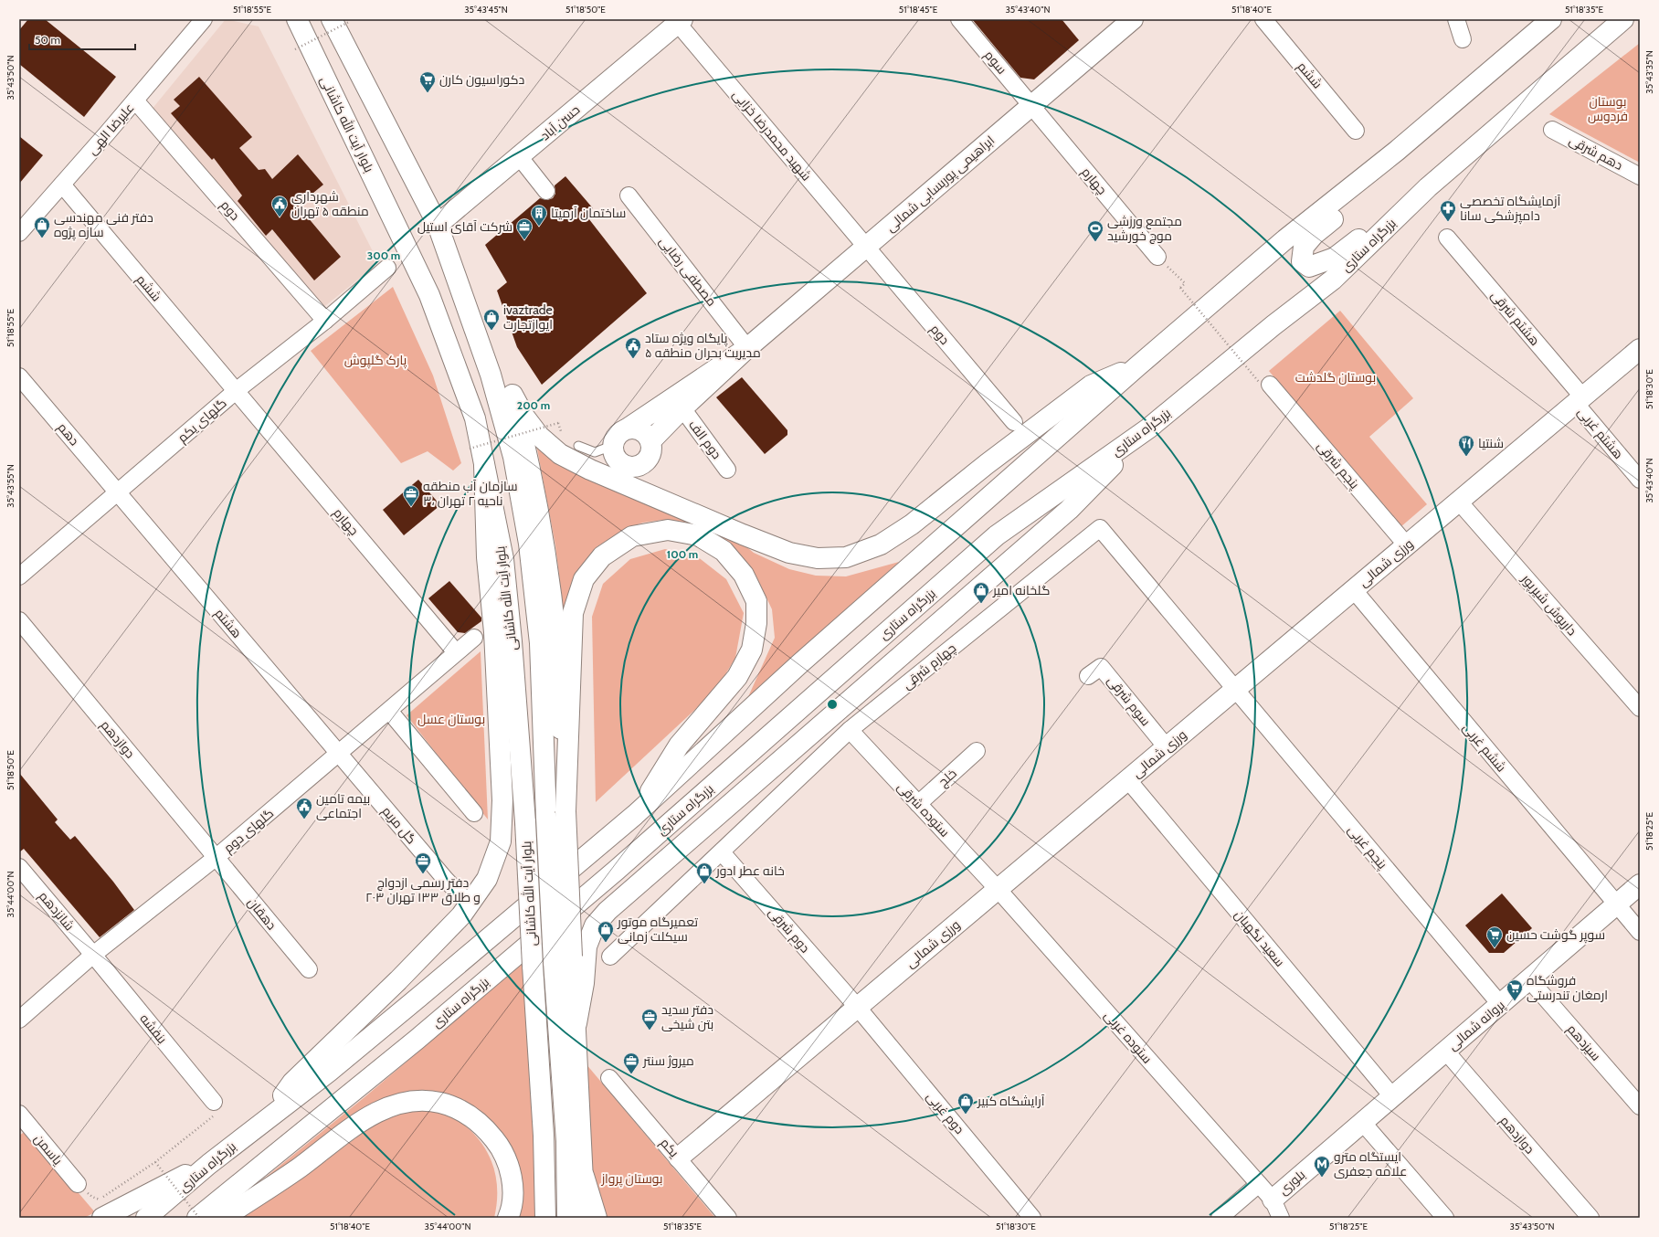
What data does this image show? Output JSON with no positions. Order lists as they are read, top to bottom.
{
  "streets": {
    "main road": [
      "حسن آباد",
      "بلوار آیت الله کاشانی",
      "ابراهیمی پوربسابی شمالی",
      "بزرگراه ستاری",
      "ورزی شمالی",
      "پروانه شمالی",
      "بلوری"
    ],
    "street": [
      "سوم",
      "ششم",
      "علیرضا الهی",
      "شهید محمدرضا خزایی",
      "دهم شرقی",
      "چهارم",
      "دوم",
      "مصطفی رضایی",
      "هشتم شرقی",
      "گلهای یکم",
      "هشتم غربی",
      "دهم",
      "دوم الف",
      "پنجم شرقی",
      "داریوش شیرپور",
      "هشتم",
      "چهارم شرقی",
      "سوم شرقی",
      "دوازدهم",
      "ششم غربی",
      "خلج",
      "ستوده شرقی",
      "گل مریم",
      "گلهای دوم",
      "پنجم غربی",
      "شانزدهم",
      "دهقان",
      "دوم شرقی",
      "سعید نگهبان",
      "بنفشه",
      "ستوده غربی",
      "سیزدهم",
      "دوم غربی",
      "یکم",
      "یاسمن"
    ]
  },
  "crossings": [
    ["سوم", "چهارم"],
    ["سوم", "ابراهیمی پوربسابی شمالی"],
    ["ششم", "علیرضا الهی"],
    ["ششم", "چهارم"],
    ["ششم", "گلهای یکم"],
    ["حسن آباد", "بلوار آیت الله کاشانی"],
    ["حسن آباد", "شهید محمدرضا خزایی"],
    ["علیرضا الهی", "دوم"],
    ["شهید محمدرضا خزایی", "ابراهیمی پوربسابی شمالی"],
    ["شهید محمدرضا خزایی", "دوم"],
    ["چهارم", "ابراهیمی پوربسابی شمالی"],
    ["چهارم", "گلهای یکم"],
    ["چهارم", "گلهای دوم"],
    ["ابراهیمی پوربسابی شمالی", "دوم"],
    ["ابراهیمی پوربسابی شمالی", "مصطفی رضایی"],
    ["ابراهیمی پوربسابی شمالی", "دوم الف"],
    ["دوم", "گلهای یکم"],
    ["هشتم شرقی", "هشتم غربی"],
    ["هشتم شرقی", "ورزی شمالی"],
    ["گلهای یکم", "دهم"],
    ["گلهای یکم", "هشتم"],
    ["هشتم غربی", "ورزی شمالی"],
    ["دهم", "هشتم"],
    ["پنجم شرقی", "ورزی شمالی"],
    ["ورزی شمالی", "داریوش شیرپور"],
    ["ورزی شمالی", "چهارم شرقی"],
    ["ورزی شمالی", "سوم شرقی"],
    ["ورزی شمالی", "ششم غربی"],
    ["ورزی شمالی", "ستوده شرقی"],
    ["ورزی شمالی", "پنجم غربی"],
    ["ورزی شمالی", "دوم شرقی"],
    ["ورزی شمالی", "سعید نگهبان"],
    ["ورزی شمالی", "ستوده غربی"],
    ["ورزی شمالی", "دوم غربی"],
    ["ورزی شمالی", "یکم"],
    ["هشتم", "گل مریم"],
    ["هشتم", "گلهای دوم"],
    ["چهارم شرقی", "ستوده شرقی"],
    ["چهارم شرقی", "پنجم غربی"],
    ["چهارم شرقی", "دوم شرقی"],
    ["دوازدهم", "گلهای دوم"],
    ["دوازدهم", "دهقان"],
    ["دوازدهم", "پروانه شمالی"],
    ["ششم غربی", "پروانه شمالی"],
    ["خلج", "ستوده شرقی"],
    ["ستوده شرقی", "ستوده غربی"],
    ["گل مریم", "گلهای دوم"],
    ["گلهای دوم", "شانزدهم"],
    ["گلهای دوم", "دهقان"],
    ["گلهای دوم", "بنفشه"],
    ["پنجم غربی", "پروانه شمالی"],
    ["شانزدهم", "بنفشه"],
    ["دوم شرقی", "دوم غربی"],
    ["سعید نگهبان", "پروانه شمالی"],
    ["پروانه شمالی", "سیزدهم"],
    ["پروانه شمالی", "بلوری"],
    ["ستوده غربی", "بلوری"]
  ],
  "parks": [
    "بوستان فردوس",
    "پارک گلپوش",
    "بوستان گلدشت",
    "بوستان عسل",
    "بوستان پرواز"
  ],
  "places": {
    "supermarket": ["دکوراسیون کارن", "سوپر گوشت حسین", "فروشگاه ارمغان تندرستی"],
    "public building": ["شهرداری منطقه ۵ تهران", "پایگاه ویژه ستاد مدیریت بحران منطقه ۵", "بیمه تامین اجتماعی"],
    "pharmacy": ["آزمایشگاه تخصصی دامپزشکی سانا"],
    "building": ["ساختمان آرمیتا"],
    "shop": [
      "دفتر فنی مهندسی سازه پژوه",
      "ivaztrade ایوازتجارت",
      "گلخانه امیر",
      "خانه عطر ادور",
      "تعمیرگاه موتور سیکلت زمانی",
      "آرایشگاه کبیر"
    ],
    "office": [
      "شرکت آقای استیل",
      "سازمان آب منطقه ۳، ناحیه ۲ تهران",
      "دفتر رسمی ازدواج ۲۰۳ و طلاق ۱۳۳ تهران",
      "دفتر سدید بتن شیخی",
      "میروژ سنتر"
    ],
    "sports": ["مجتمع ورزشی موج خورشید"],
    "restaurant": ["شنتیا"],
    "metro station": ["ایستگاه مترو علامه جعفری"]
  },
  "scale_bar": "50 m",
  "coordinates": [
    "51°18'55\"E",
    "35°43'45\"N",
    "51°18'50\"E",
    "51°18'45\"E",
    "35°43'40\"N",
    "51°18'40\"E",
    "51°18'35\"E",
    "35°43'35\"N",
    "35°43'50\"N",
    "51°18'30\"E",
    "35°43'55\"N",
    "51°18'25\"E",
    "35°44'00\"N"
  ],
  "rings": ["300 m", "200 m", "100 m"]
}
